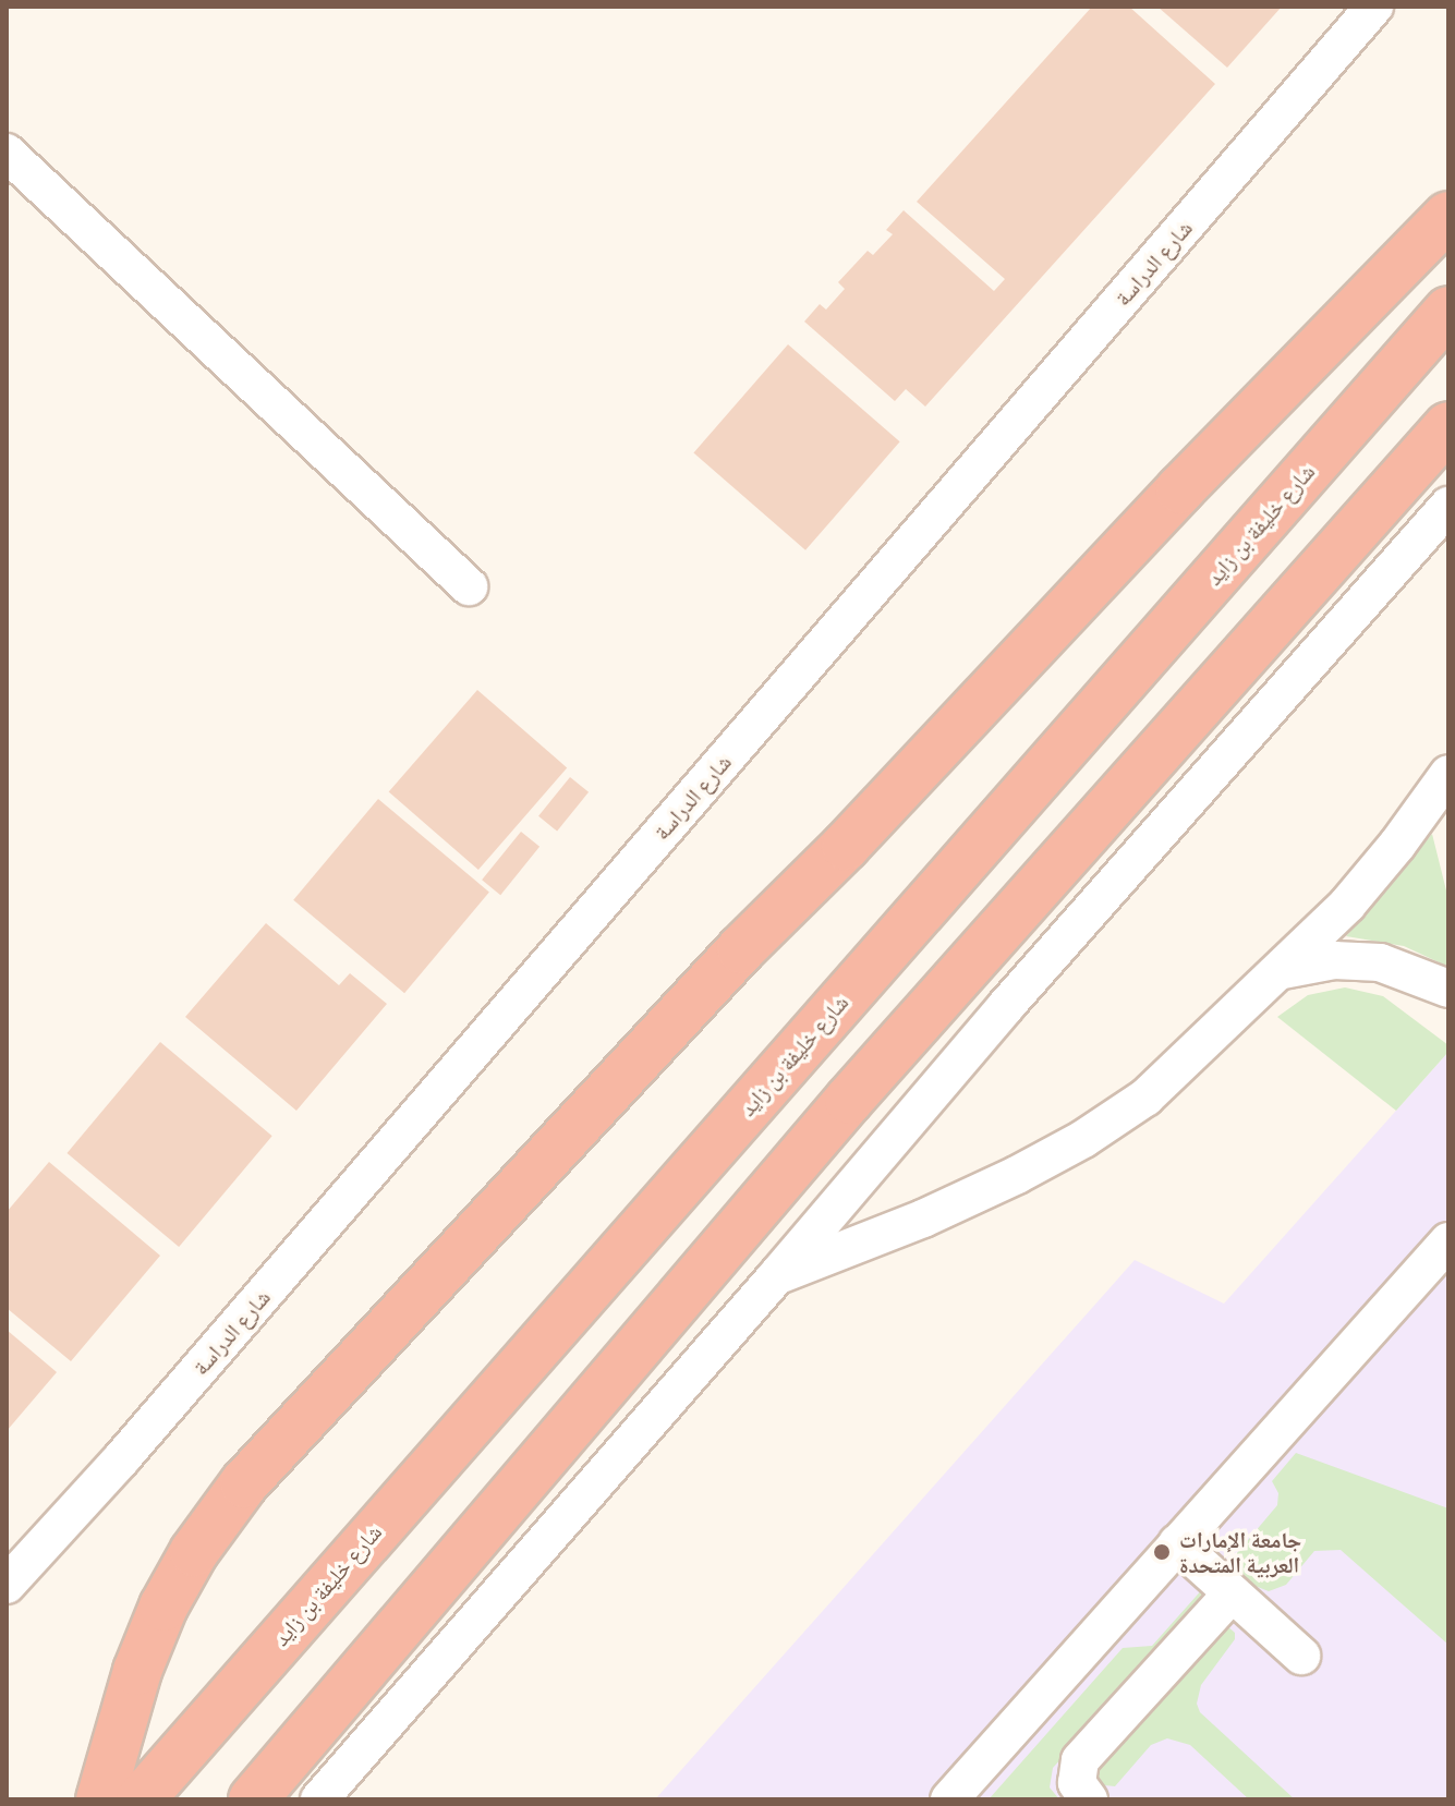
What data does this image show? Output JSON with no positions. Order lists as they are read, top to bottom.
{
  "streets": {
    "highway": ["شارع خليفة بن زايد"],
    "street": ["شارع الدراسة"]
  },
  "places": ["جامعة الإمارات العربية المتحدة"]
}
